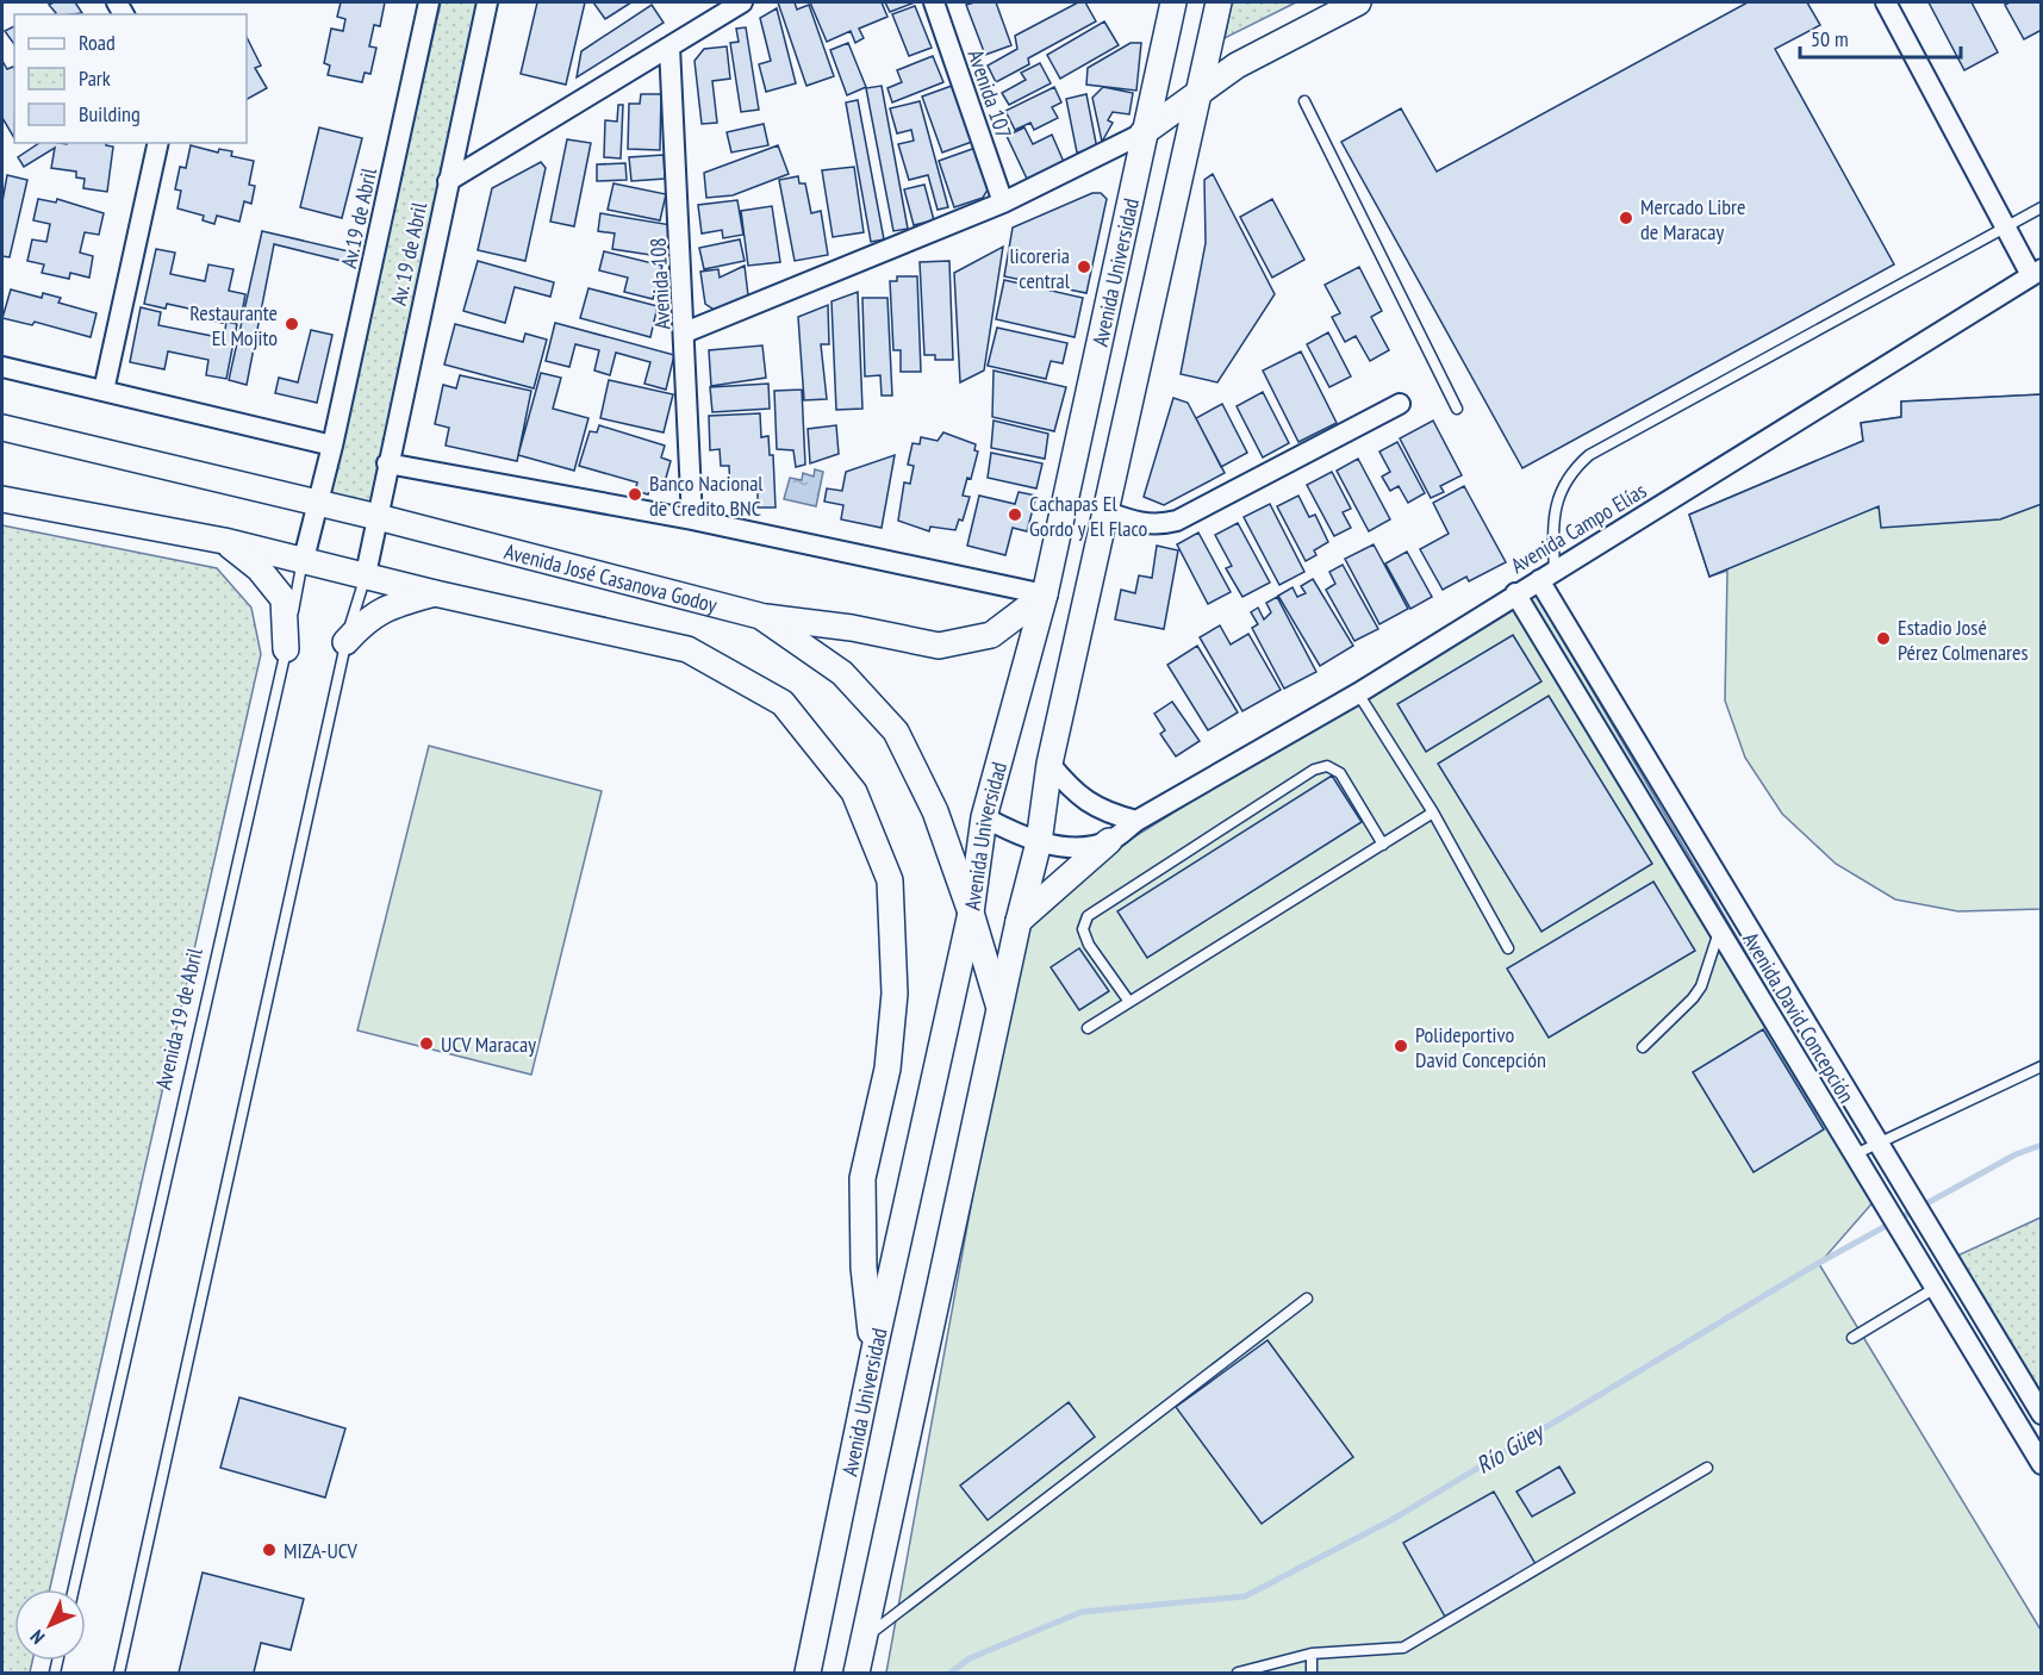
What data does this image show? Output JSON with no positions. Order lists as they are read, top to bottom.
{
  "streets": {
    "street": [
      "Avenida 107",
      "Av.19 de Abril",
      "Av. 19 de Abril",
      "Avenida Universidad",
      "Avenida 108",
      "Avenida Campo Elías",
      "Avenida José Casanova Godoy",
      "Avenida David Concepción",
      "Avenida 19 de Abril"
    ]
  },
  "crossings": [
    ["Av.19 de Abril", "Avenida 19 de Abril"],
    ["Av. 19 de Abril", "Avenida José Casanova Godoy"],
    ["Avenida Universidad", "Avenida José Casanova Godoy"],
    ["Avenida Campo Elías", "Avenida David Concepción"],
    ["Avenida José Casanova Godoy", "Avenida 19 de Abril"]
  ],
  "water": ["Río Güey"],
  "places": [
    "Mercado Libre de Maracay",
    "licoreria central",
    "Restaurante El Mojito",
    "Banco Nacional de Credito BNC",
    "Cachapas El Gordo y El Flaco",
    "Estadio José Pérez Colmenares",
    "UCV Maracay",
    "Polideportivo David Concepción",
    "MIZA-UCV"
  ],
  "legend": ["Road", "Park", "Building"],
  "scale_bar": "50 m",
  "north": "bottom left"
}
